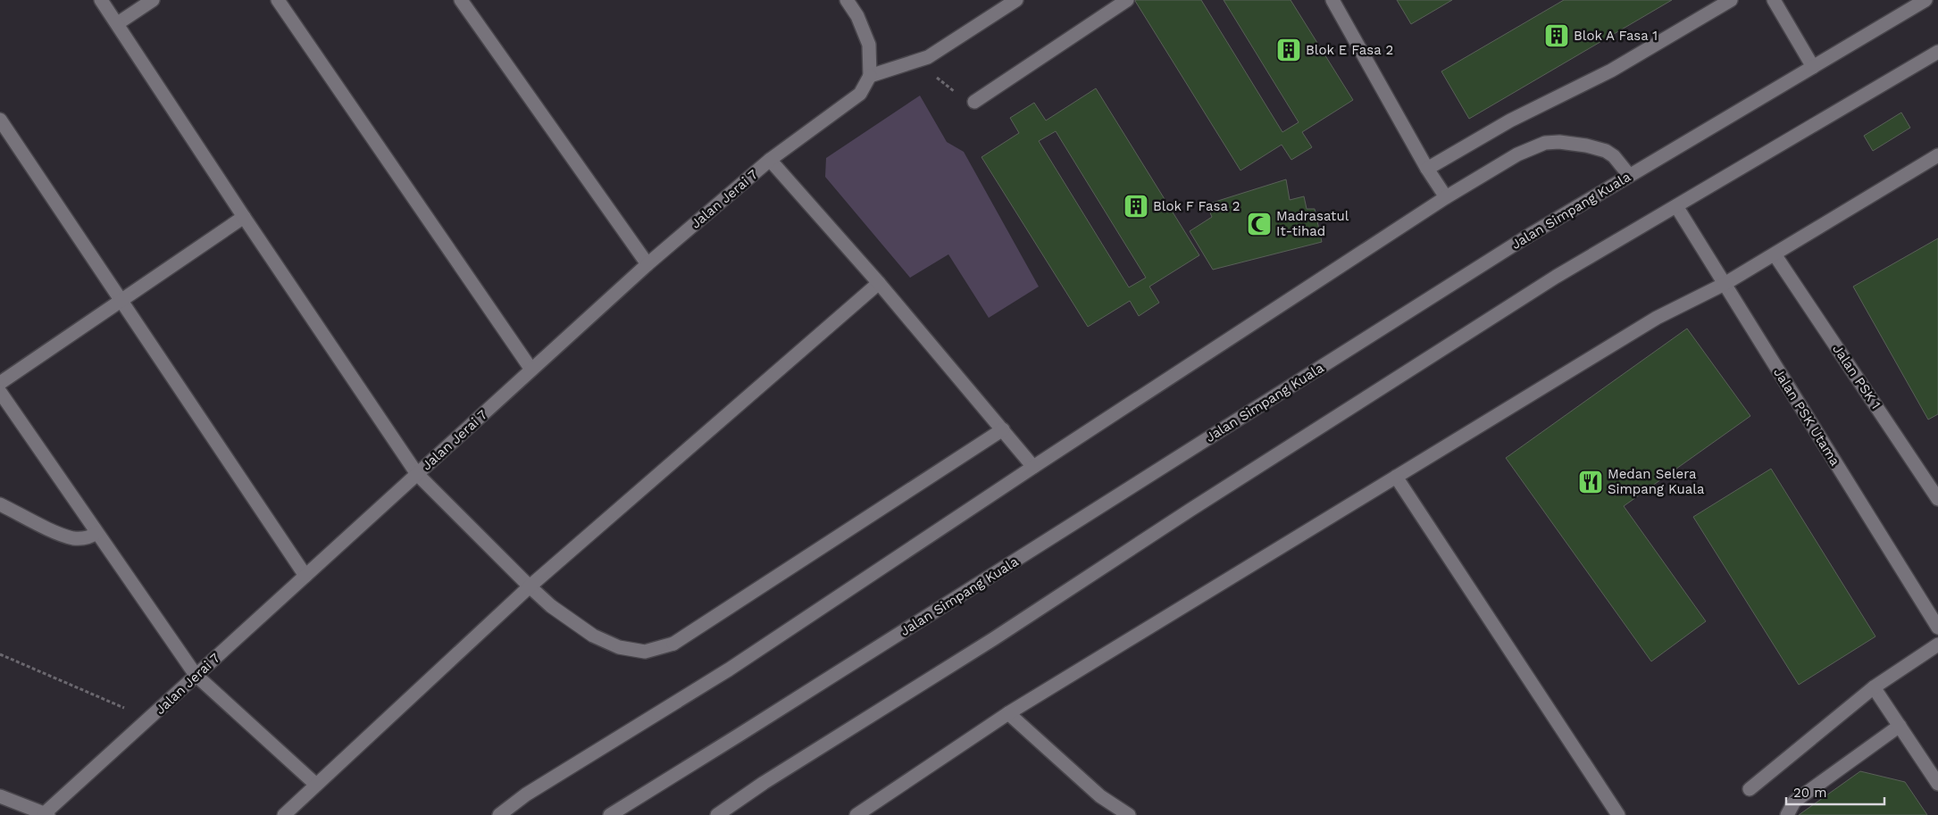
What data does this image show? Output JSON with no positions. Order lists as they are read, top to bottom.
{
  "streets": {
    "street": [
      "Jalan Jerai 7",
      "Jalan Simpang Kuala",
      "Jalan PSK 1",
      "Jalan PSK Utama"
    ]
  },
  "places": {
    "building": ["Blok A Fasa 1", "Blok E Fasa 2", "Blok F Fasa 2"],
    "mosque": ["Madrasatul It-tihad"],
    "restaurant": ["Medan Selera Simpang Kuala"]
  },
  "scale_bar": "20 m"
}
